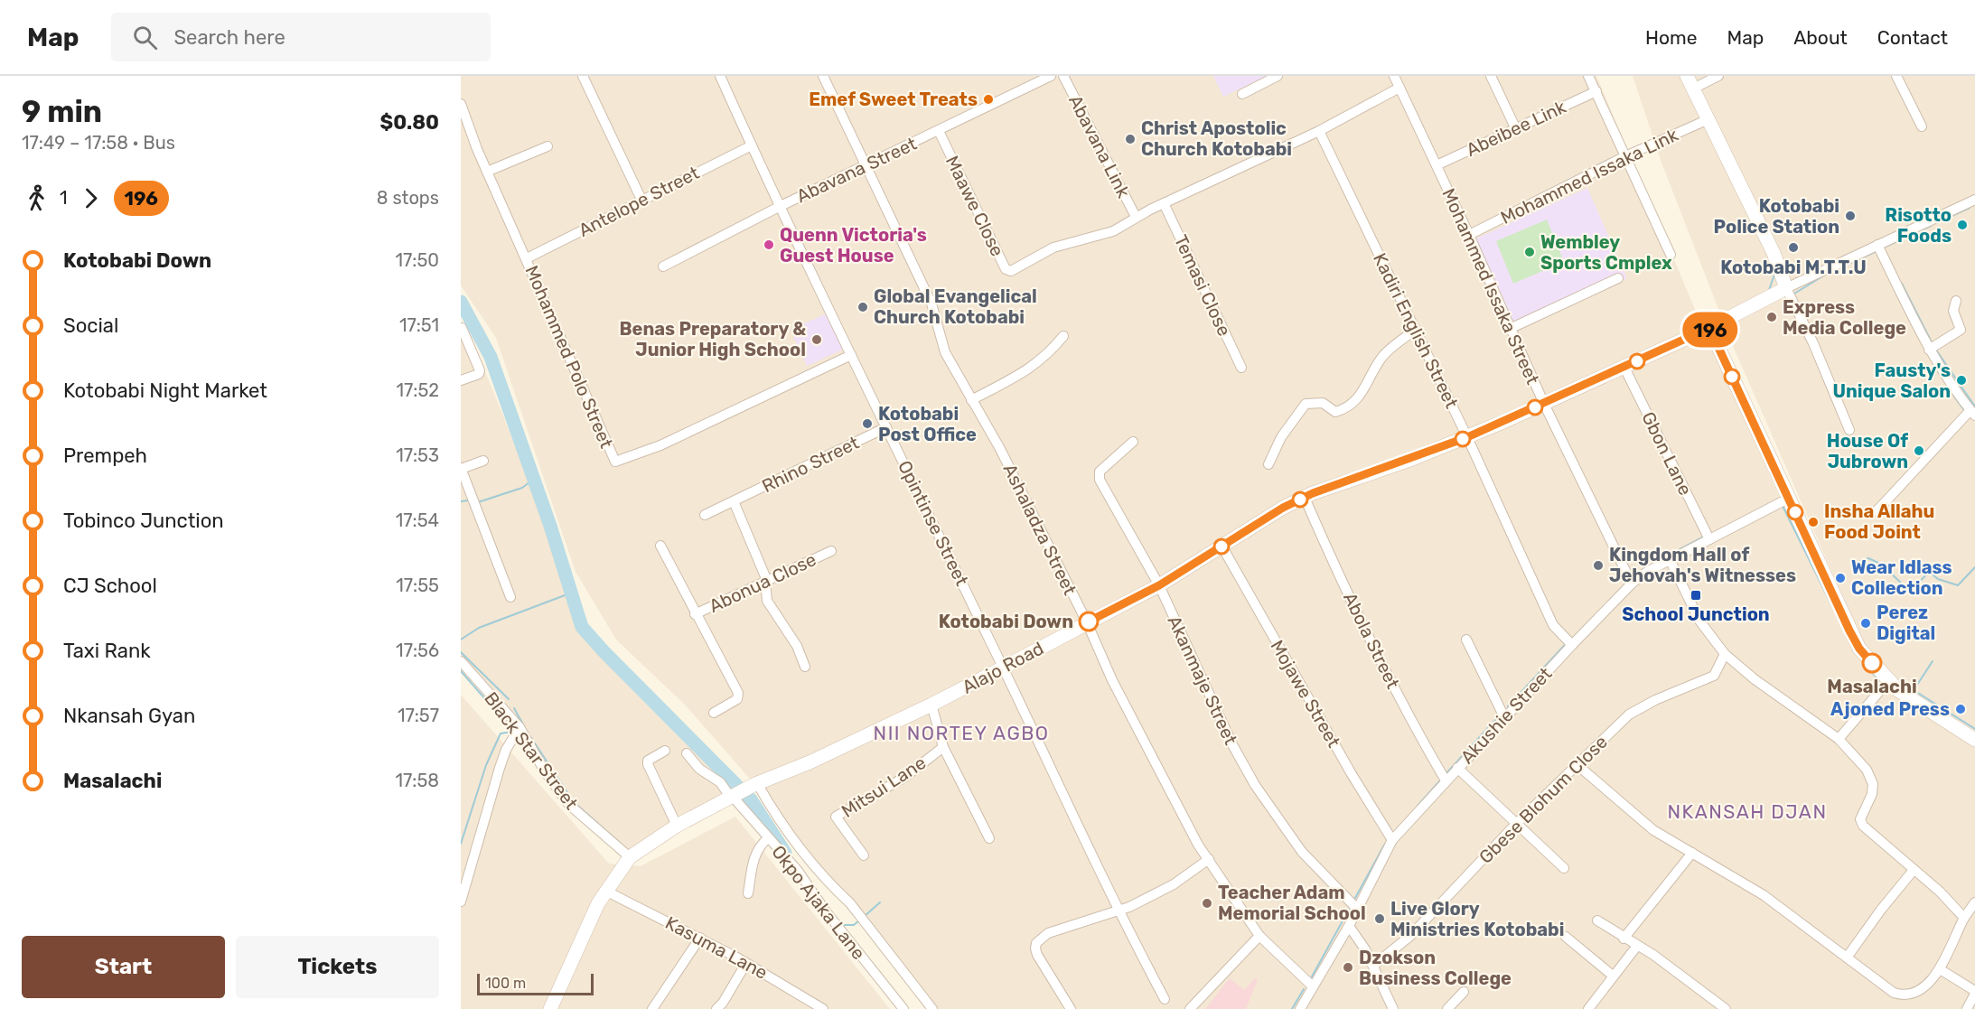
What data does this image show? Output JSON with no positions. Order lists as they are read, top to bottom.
{
  "streets": {
    "street": [
      "Abeibee Link",
      "Abavana Link",
      "Abavana Street",
      "Mohammed Issaka Link",
      "Antelope Street",
      "Maawe Close",
      "Temasi Close",
      "Mohammed Issaka Street",
      "Kadiri English Street",
      "Mohammed Polo Street",
      "Gbon Lane",
      "Rhino Street",
      "Opintinse Street",
      "Ashaladza Street",
      "Abonua Close",
      "Abola Street",
      "Alajo Road",
      "Akanmaje Street",
      "Mojawe Street",
      "Akushie Street",
      "Black Star Street",
      "Mitsui Lane",
      "Gbese Blohum Close",
      "Okpo Ajaka Lane",
      "Kasuma Lane"
    ]
  },
  "crossings": [
    ["Abeibee Link", "Mohammed Issaka Street"],
    ["Abavana Link", "Maawe Close"],
    ["Abavana Street", "Maawe Close"],
    ["Abavana Street", "Opintinse Street"],
    ["Abavana Street", "Ashaladza Street"],
    ["Mohammed Issaka Link", "Mohammed Issaka Street"],
    ["Antelope Street", "Mohammed Polo Street"],
    ["Antelope Street", "Opintinse Street"],
    ["Mohammed Issaka Street", "Alajo Road"],
    ["Mohammed Issaka Street", "Akushie Street"],
    ["Kadiri English Street", "Alajo Road"],
    ["Kadiri English Street", "Akushie Street"],
    ["Mohammed Polo Street", "Opintinse Street"],
    ["Gbon Lane", "Alajo Road"],
    ["Gbon Lane", "Akushie Street"],
    ["Rhino Street", "Opintinse Street"],
    ["Opintinse Street", "Alajo Road"],
    ["Ashaladza Street", "Alajo Road"],
    ["Ashaladza Street", "Akushie Street"],
    ["Abola Street", "Alajo Road"],
    ["Abola Street", "Akushie Street"],
    ["Alajo Road", "Akanmaje Street"],
    ["Alajo Road", "Mojawe Street"],
    ["Alajo Road", "Black Star Street"],
    ["Alajo Road", "Okpo Ajaka Lane"],
    ["Alajo Road", "Kasuma Lane"],
    ["Akanmaje Street", "Akushie Street"],
    ["Mojawe Street", "Akushie Street"]
  ],
  "districts": ["NII NORTEY AGBO", "NKANSAH DJAN"],
  "places": {
    "other": [
      "Emef Sweet Treats",
      "Christ Apostolic Church Kotobabi",
      "Kotobabi Police Station",
      "Risotto Foods",
      "Quenn Victoria's Guest House",
      "Kotobabi M.T.T.U",
      "Wembley Sports Cmplex",
      "Global Evangelical Church Kotobabi",
      "Express Media College",
      "Benas Preparatory & Junior High School",
      "Fausty's Unique Salon",
      "Kotobabi Post Office",
      "House Of Jubrown",
      "Insha Allahu Food Joint",
      "Kingdom Hall of Jehovah's Witnesses",
      "Wear Idlass Collection",
      "Kotobabi Down",
      "Perez Digital",
      "Masalachi",
      "Ajoned Press",
      "Teacher Adam Memorial School",
      "Live Glory Ministries Kotobabi",
      "Dzokson Business College"
    ],
    "transit": ["School Junction"]
  },
  "lines": ["bus line 196"],
  "scale_bar": "100 m",
  "page": {
    "header": "Map",
    "search": "Search here",
    "nav": [
      "Home",
      "Map",
      "About",
      "Contact"
    ],
    "heading": ["9 min", "17:49 – 17:58 · Bus", "$0.80"],
    "on_map": "196",
    "legs": ["1", "196", "8 stops"],
    "list": [
      {
        "name": "Kotobabi Down",
        "value": "17:50"
      },
      {
        "name": "Social",
        "value": "17:51"
      },
      {
        "name": "Kotobabi Night Market",
        "value": "17:52"
      },
      {
        "name": "Prempeh",
        "value": "17:53"
      },
      {
        "name": "Tobinco Junction",
        "value": "17:54"
      },
      {
        "name": "CJ School",
        "value": "17:55"
      },
      {
        "name": "Taxi Rank",
        "value": "17:56"
      },
      {
        "name": "Nkansah Gyan",
        "value": "17:57"
      },
      {
        "name": "Masalachi",
        "value": "17:58"
      }
    ],
    "buttons": ["Start", "Tickets"],
    "scale": "100 m"
  }
}
